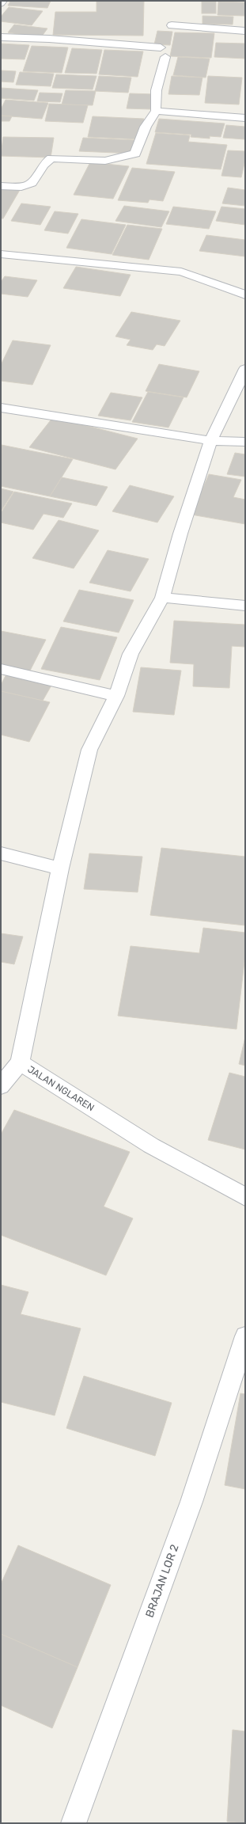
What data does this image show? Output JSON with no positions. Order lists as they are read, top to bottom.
{
  "streets": {
    "street": ["JALAN NGLAREN", "BRAJAN LOR 2"]
  }
}
